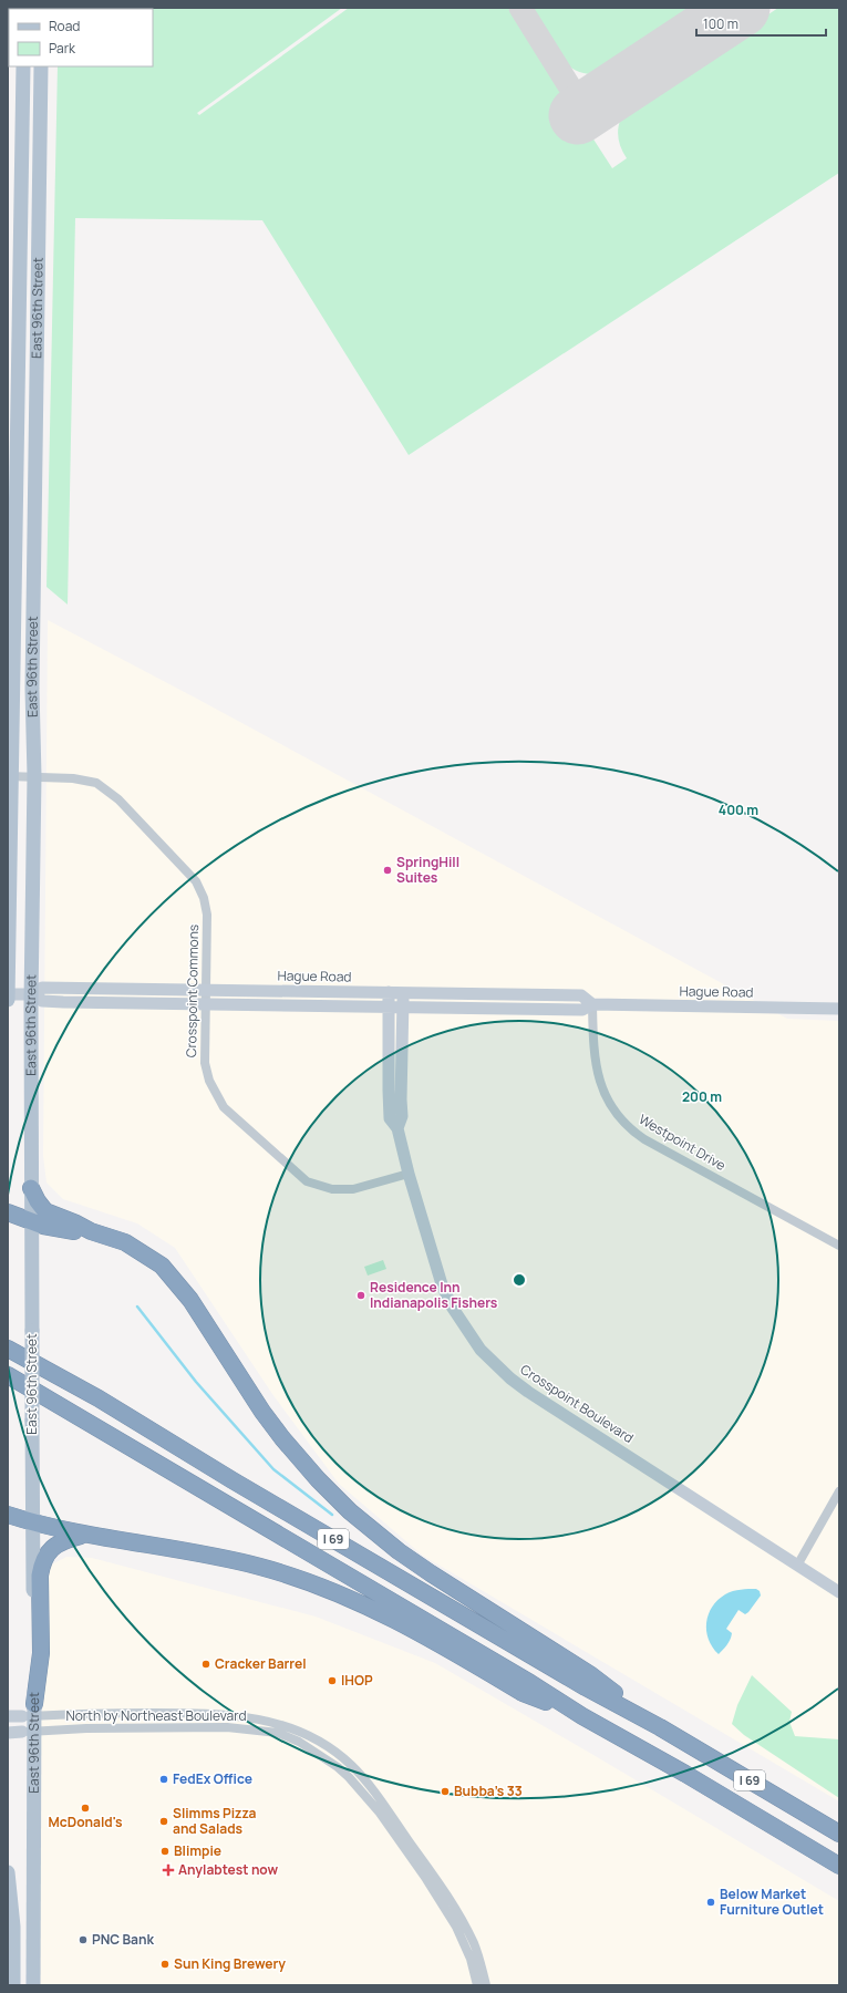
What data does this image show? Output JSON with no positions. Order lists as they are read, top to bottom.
{
  "streets": {
    "highway": ["I 69"],
    "main road": ["East 96th Street"],
    "street": [
      "Hague Road",
      "Crosspoint Commons",
      "Westpoint Drive",
      "Crosspoint Boulevard",
      "North by Northeast Boulevard"
    ]
  },
  "crossings": [
    ["East 96th Street", "Hague Road"],
    ["East 96th Street", "Crosspoint Commons"],
    ["East 96th Street", "North by Northeast Boulevard"],
    ["Hague Road", "Crosspoint Commons"],
    ["Hague Road", "Westpoint Drive"],
    ["Hague Road", "Crosspoint Boulevard"],
    ["Crosspoint Commons", "Crosspoint Boulevard"]
  ],
  "places": {
    "other": [
      "SpringHill Suites",
      "Residence Inn Indianapolis Fishers",
      "Cracker Barrel",
      "IHOP",
      "FedEx Office",
      "Bubba's 33",
      "McDonald's",
      "Slimms Pizza and Salads",
      "Blimpie",
      "Below Market Furniture Outlet",
      "PNC Bank",
      "Sun King Brewery"
    ],
    "health": ["Anylabtest now"]
  },
  "legend": ["Road", "Park"],
  "scale_bar": "100 m",
  "rings": ["400 m", "200 m"]
}
